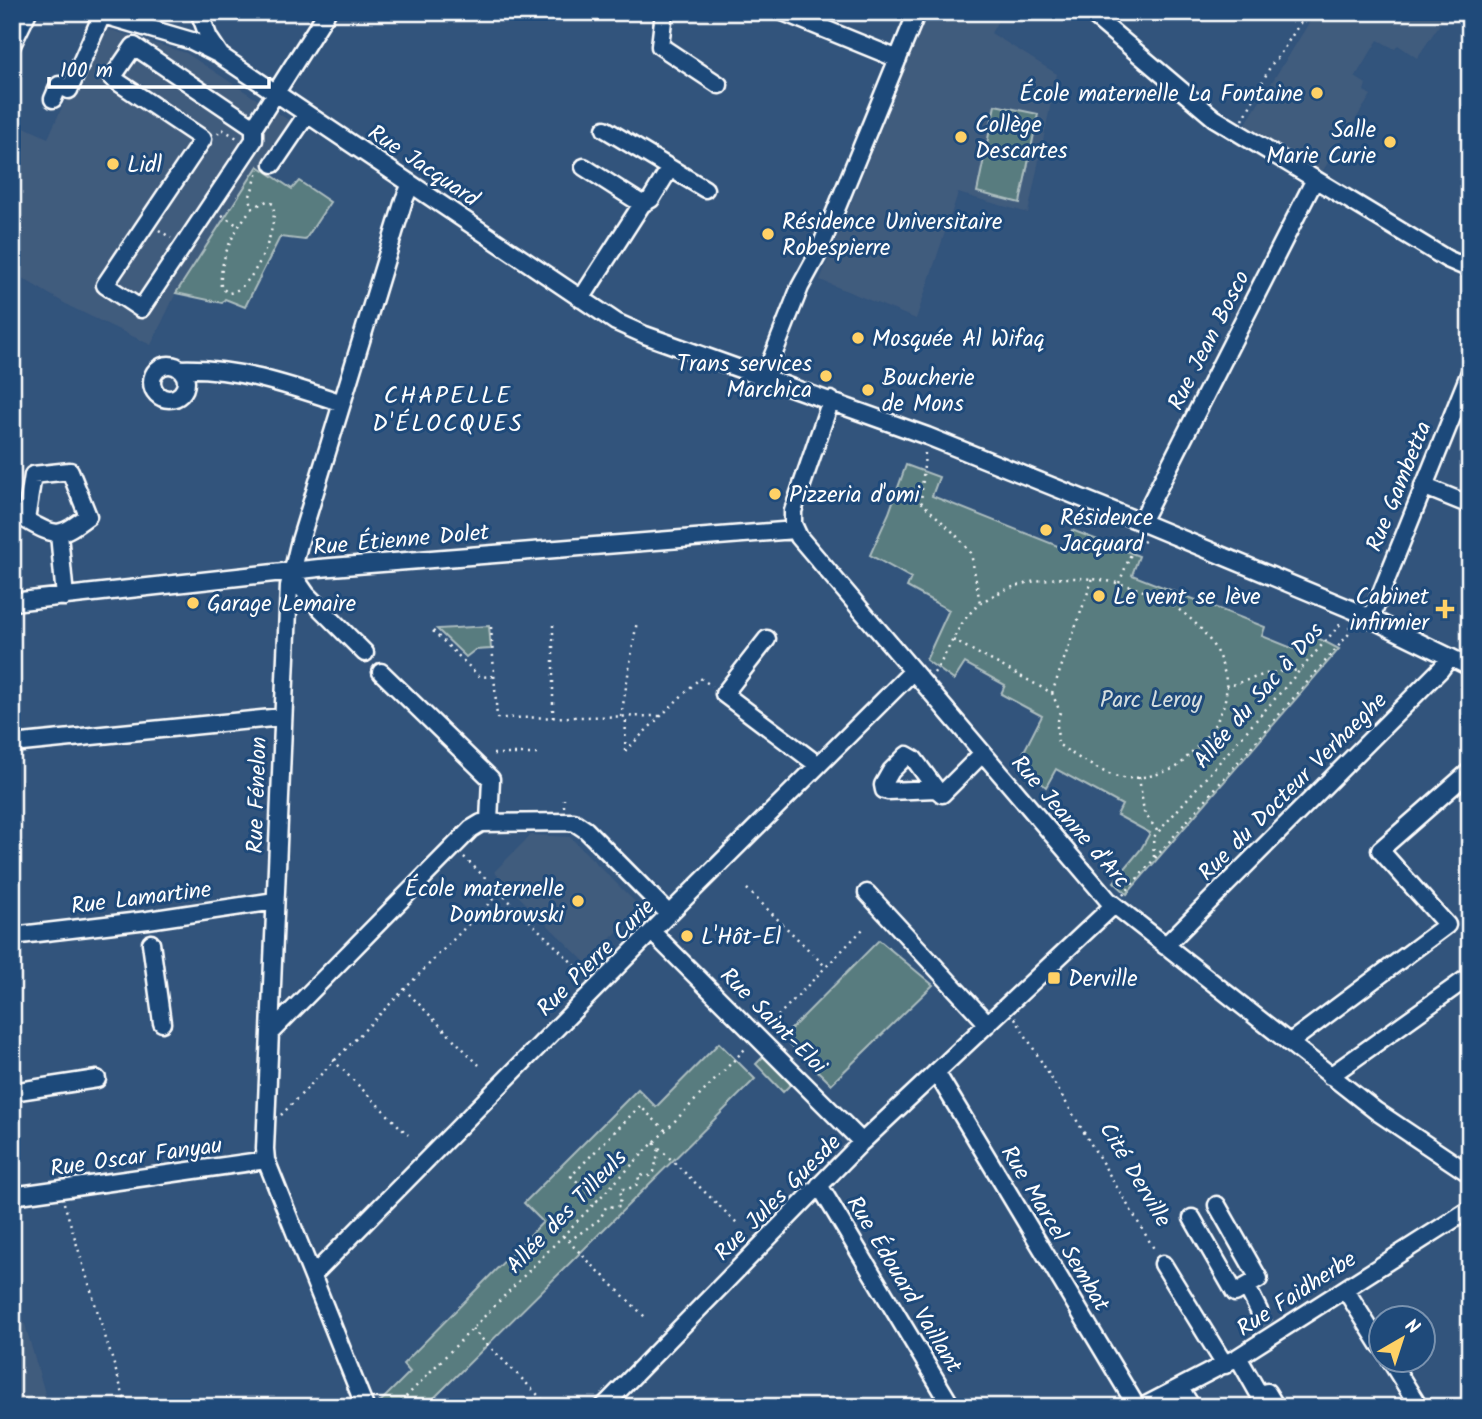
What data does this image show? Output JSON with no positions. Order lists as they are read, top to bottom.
{
  "streets": {
    "street": [
      "Rue Jacquard",
      "Rue Jean Bosco",
      "Rue Gambetta",
      "Rue Étienne Dolet",
      "Rue du Docteur Verhaeghe",
      "Rue Fénelon",
      "Rue Jeanne d'Arc",
      "Rue Lamartine",
      "Rue Pierre Curie",
      "Rue Saint-Eloi",
      "Rue Oscar Fanyau",
      "Cité Derville",
      "Rue Jules Guesde",
      "Rue Marcel Sembat",
      "Rue Édouard Vaillant",
      "Rue Faidherbe"
    ],
    "path": ["Allée du Sac à Dos", "Allée des Tilleuls"]
  },
  "crossings": [
    ["Rue Jacquard", "Rue Jean Bosco"],
    ["Rue Jacquard", "Rue Gambetta"],
    ["Rue Jacquard", "Allée du Sac à Dos"],
    ["Rue Jacquard", "Rue du Docteur Verhaeghe"],
    ["Rue Jacquard", "Rue Fénelon"],
    ["Rue Étienne Dolet", "Rue Fénelon"],
    ["Rue Étienne Dolet", "Rue Jeanne d'Arc"],
    ["Allée du Sac à Dos", "Rue Jeanne d'Arc"],
    ["Allée du Sac à Dos", "Rue Jules Guesde"],
    ["Rue du Docteur Verhaeghe", "Rue Jeanne d'Arc"],
    ["Rue Fénelon", "Rue Lamartine"],
    ["Rue Fénelon", "Rue Pierre Curie"],
    ["Rue Fénelon", "Rue Oscar Fanyau"],
    ["Rue Jeanne d'Arc", "Rue Pierre Curie"],
    ["Rue Jeanne d'Arc", "Rue Jules Guesde"],
    ["Rue Pierre Curie", "Rue Saint-Eloi"],
    ["Rue Saint-Eloi", "Rue Jules Guesde"],
    ["Rue Saint-Eloi", "Allée des Tilleuls"],
    ["Cité Derville", "Rue Jules Guesde"],
    ["Cité Derville", "Rue Faidherbe"],
    ["Rue Jules Guesde", "Rue Marcel Sembat"],
    ["Rue Jules Guesde", "Rue Édouard Vaillant"]
  ],
  "districts": ["CHAPELLE D'ÉLOCQUES"],
  "parks": ["Parc Leroy"],
  "places": {
    "other": [
      "École maternelle La Fontaine",
      "Collège Descartes",
      "Salle Marie Curie",
      "Lidl",
      "Résidence Universitaire Robespierre",
      "Mosquée Al Wifaq",
      "Trans services Marchica",
      "Boucherie de Mons",
      "Pizzeria d'omi",
      "Résidence Jacquard",
      "Le vent se lève",
      "Garage Lemaire",
      "École maternelle Dombrowski",
      "L'Hôt-El"
    ],
    "health": ["Cabinet infirmier"],
    "transit": ["Derville"]
  },
  "scale_bar": "100 m",
  "north": "top right"
}
